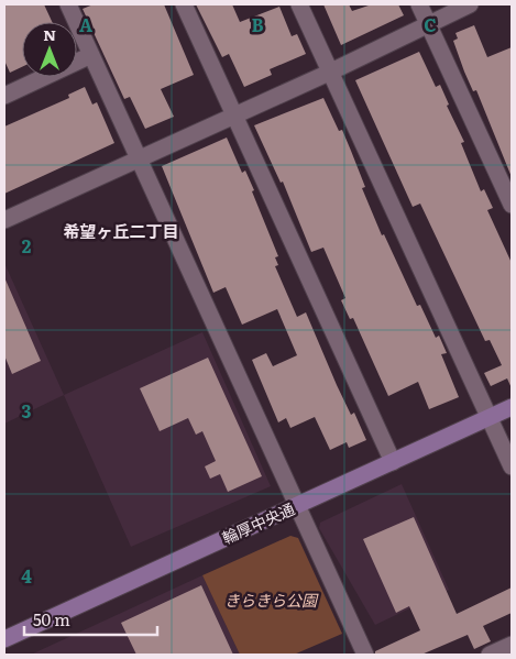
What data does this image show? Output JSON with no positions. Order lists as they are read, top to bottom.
{
  "streets": {
    "street": ["輪厚中央通"]
  },
  "districts": ["希望ヶ丘二丁目"],
  "parks": ["きらきら公園"],
  "scale_bar": "50 m",
  "north": "top",
  "grid": {
    "columns": ["A", "B", "C"],
    "rows": ["2", "3", "4"]
  }
}
